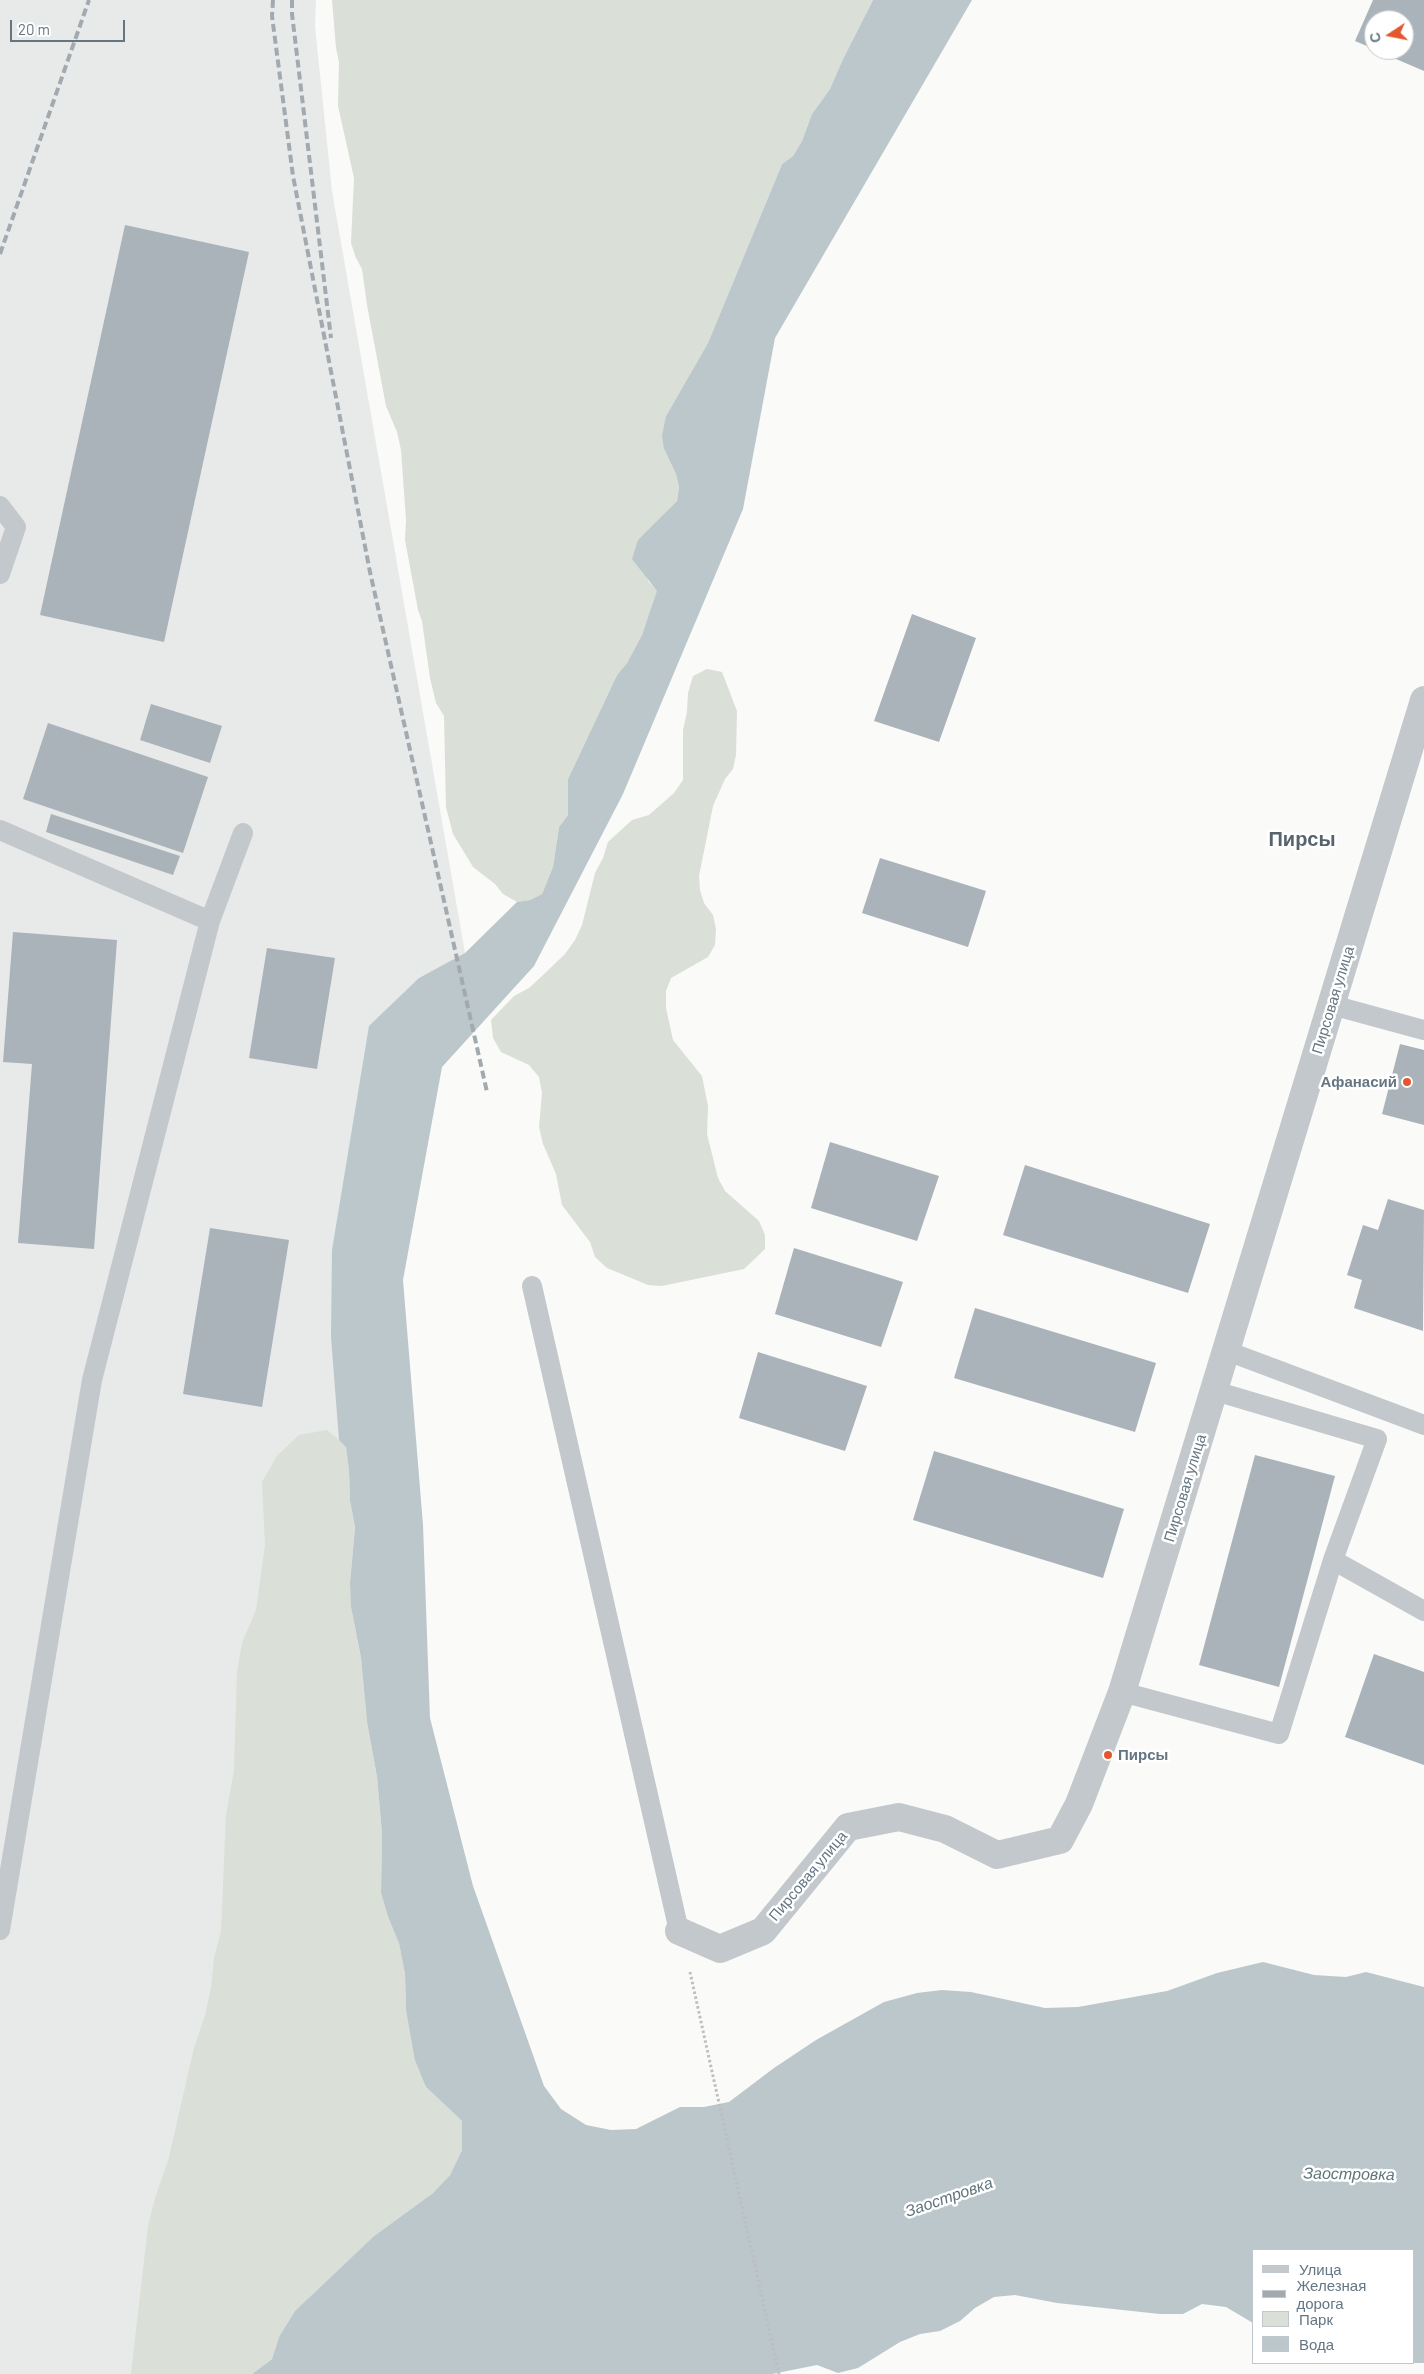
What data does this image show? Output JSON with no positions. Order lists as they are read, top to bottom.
{
  "streets": {
    "street": ["Пирсовая улица"]
  },
  "districts": ["Пирсы"],
  "water": ["Заостровка"],
  "places": ["Афанасий", "Пирсы"],
  "legend": [
    "Улица",
    "Железная дорога",
    "Парк",
    "Вода"
  ],
  "scale_bar": "20 m",
  "north": "left"
}
